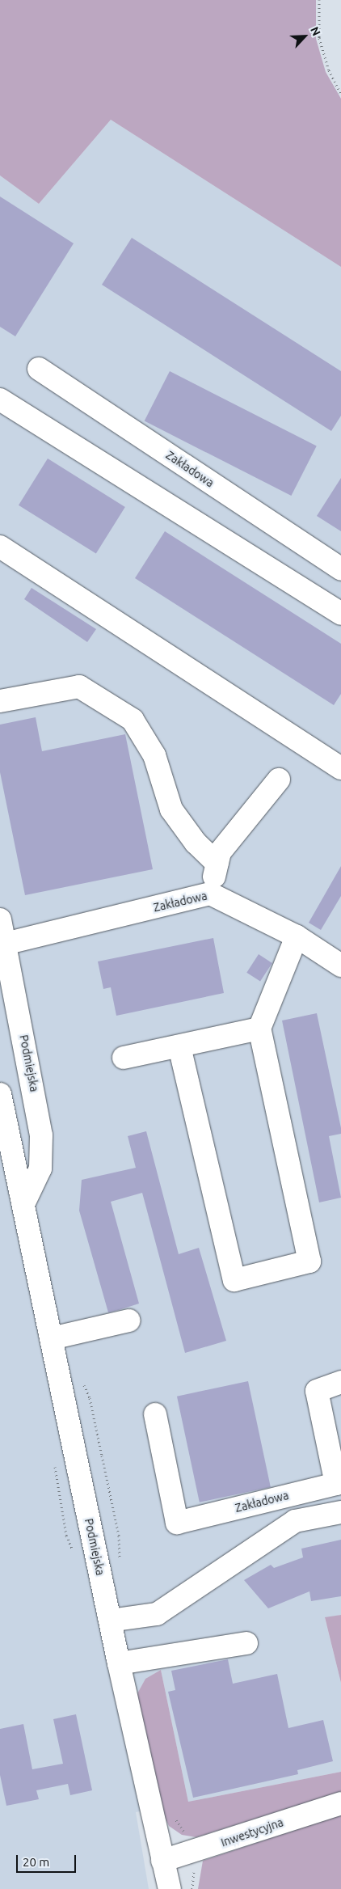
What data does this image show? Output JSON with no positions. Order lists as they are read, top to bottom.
{
  "streets": {
    "main road": ["Zakładowa", "Podmiejska", "Inwestycyjna"]
  },
  "crossings": [
    ["Zakładowa", "Podmiejska"],
    ["Podmiejska", "Inwestycyjna"]
  ],
  "scale_bar": "20 m",
  "north": "top right"
}
